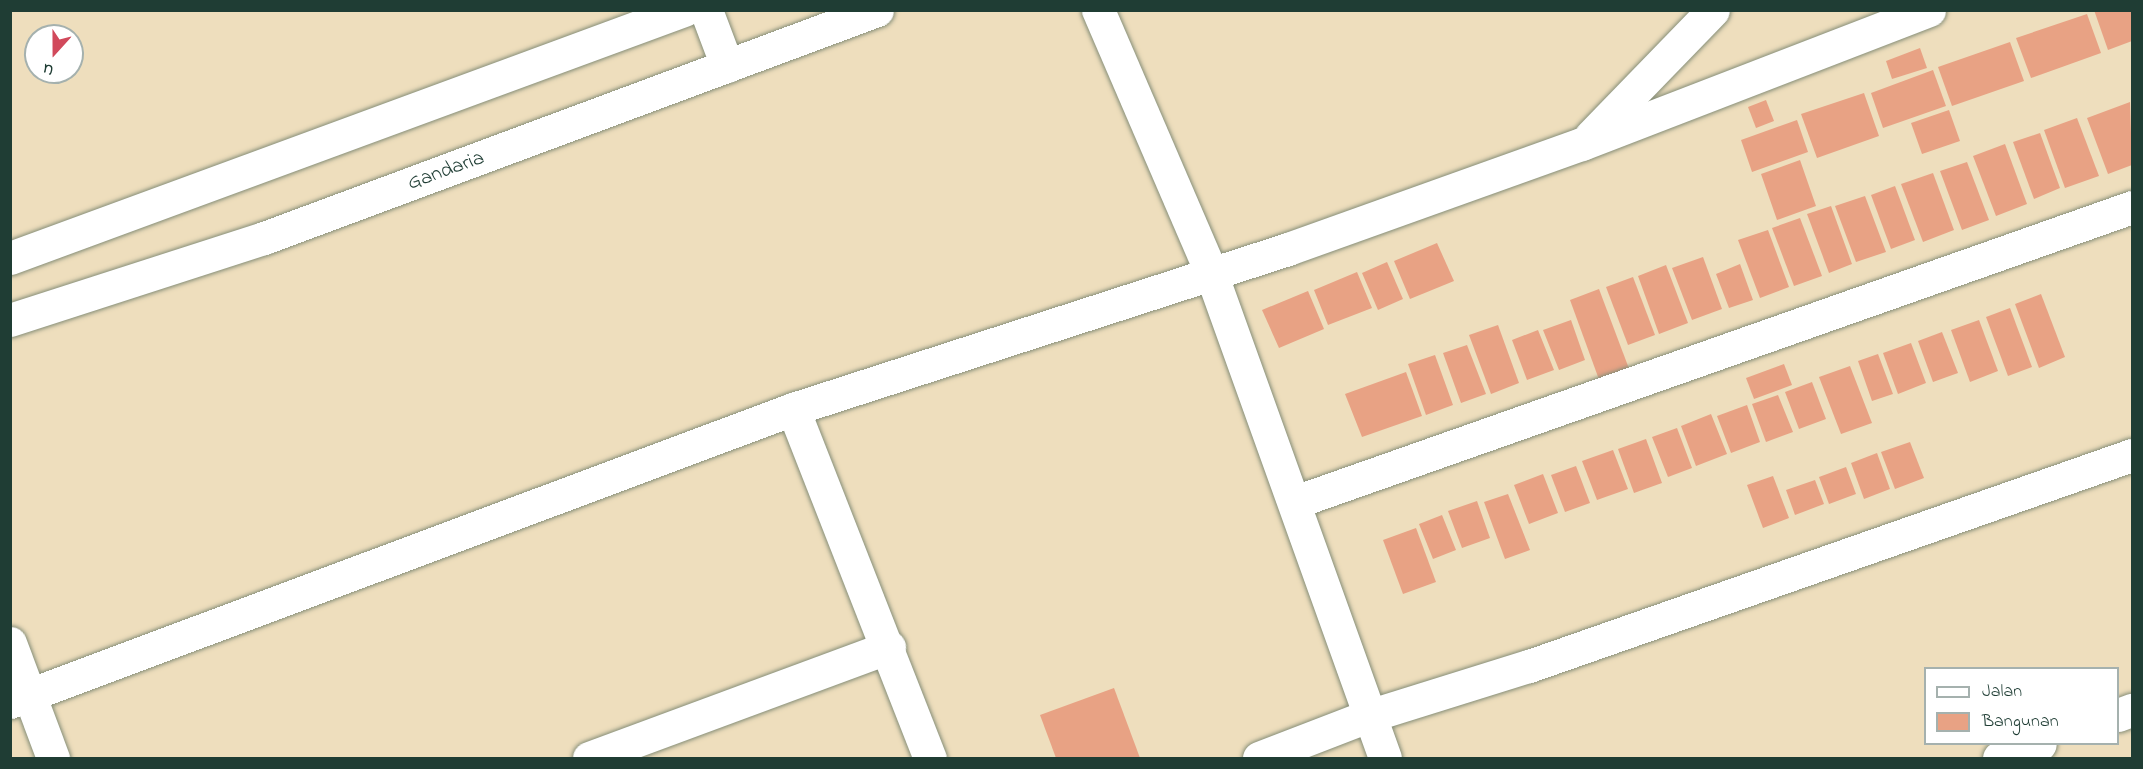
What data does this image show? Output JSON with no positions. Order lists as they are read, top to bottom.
{
  "streets": {
    "street": ["Gandaria"]
  },
  "legend": ["Jalan", "Bangunan"],
  "north": "bottom"
}
